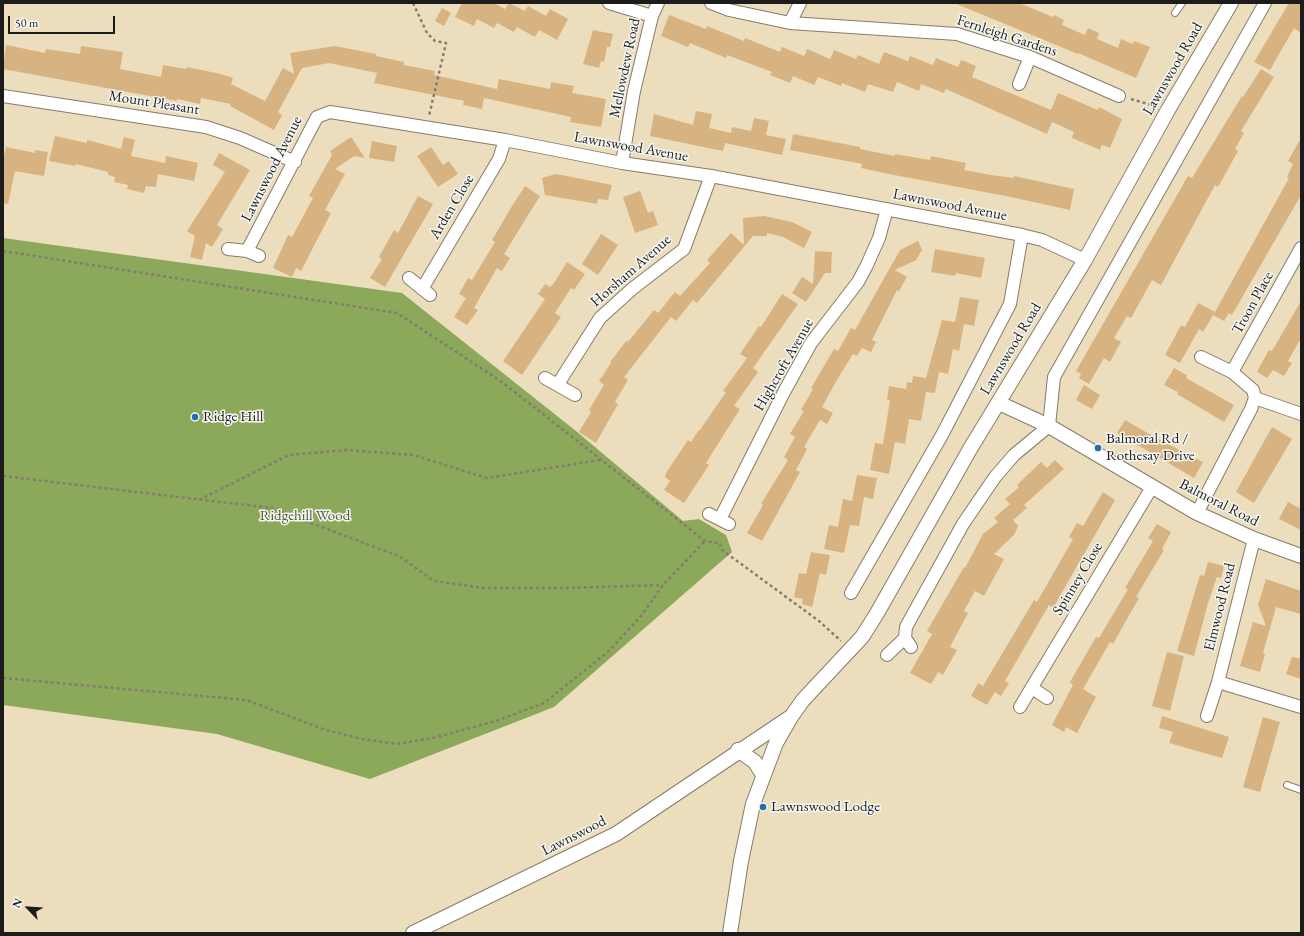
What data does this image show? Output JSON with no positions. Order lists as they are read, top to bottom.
{
  "streets": {
    "street": [
      "Fernleigh Gardens",
      "Mellowdew Road",
      "Lawnswood Road",
      "Mount Pleasant",
      "Lawnswood Avenue",
      "Arden Close",
      "Horsham Avenue",
      "Troon Place",
      "Highcroft Avenue",
      "Balmoral Road",
      "Spinney Close",
      "Elmwood Road",
      "Lawnswood"
    ]
  },
  "crossings": [
    ["Mellowdew Road", "Lawnswood Avenue"],
    ["Lawnswood Road", "Lawnswood Avenue"],
    ["Lawnswood Road", "Balmoral Road"],
    ["Lawnswood Road", "Lawnswood"],
    ["Mount Pleasant", "Lawnswood Avenue"],
    ["Lawnswood Avenue", "Arden Close"],
    ["Lawnswood Avenue", "Horsham Avenue"],
    ["Lawnswood Avenue", "Highcroft Avenue"],
    ["Balmoral Road", "Spinney Close"],
    ["Balmoral Road", "Elmwood Road"]
  ],
  "parks": ["Ridgehill Wood"],
  "places": ["Ridge Hill", "Balmoral Rd / Rothesay Drive", "Lawnswood Lodge"],
  "scale_bar": "50 m",
  "north": "top left"
}
